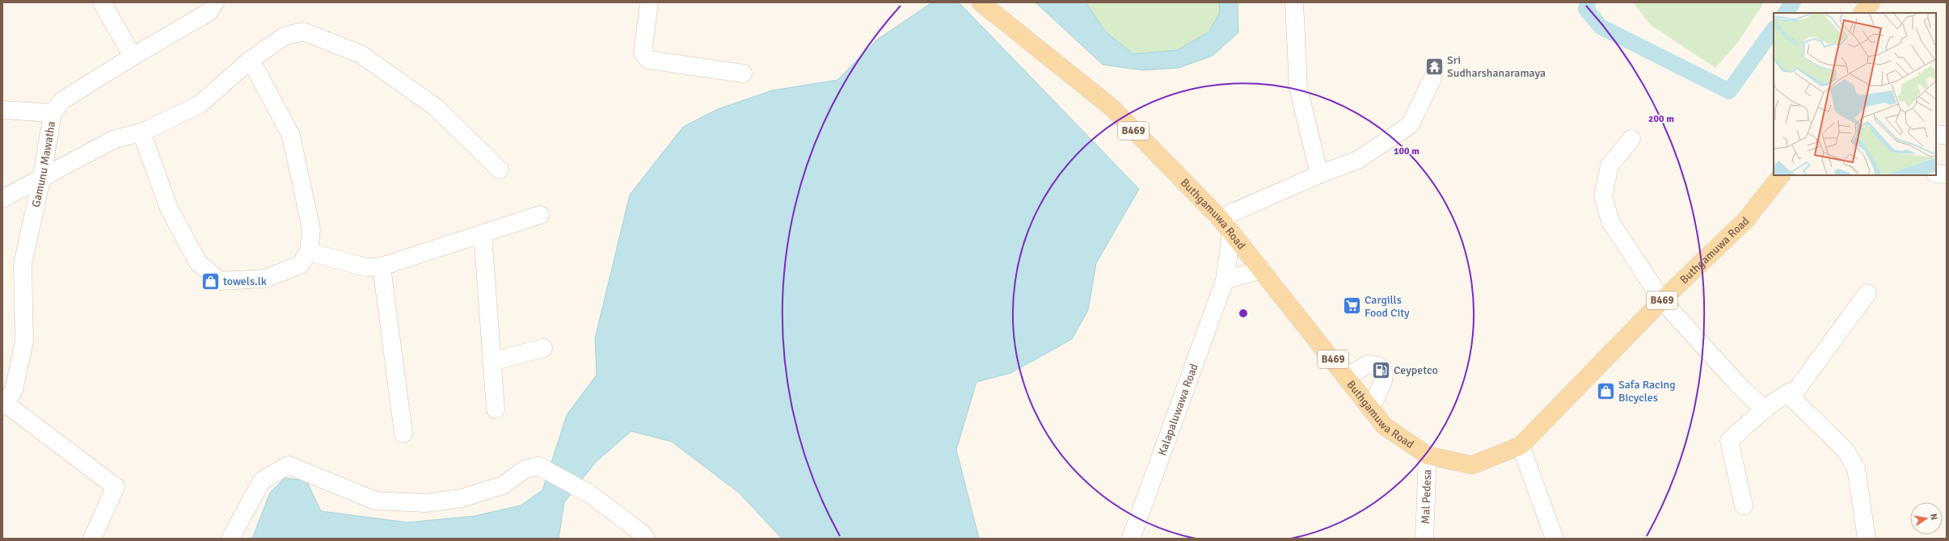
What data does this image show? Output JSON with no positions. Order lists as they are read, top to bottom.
{
  "streets": {
    "main road": ["B469", "Buthgamuwa Road"],
    "street": ["Gamunu Mawatha", "Kalapaluwawa Road", "Mal Pedesa"]
  },
  "crossings": [
    ["Buthgamuwa Road", "Kalapaluwawa Road"],
    ["Buthgamuwa Road", "Mal Pedesa"]
  ],
  "places": {
    "temple": ["Sri Sudharshanaramaya"],
    "shop": ["towels.lk", "Safa Racing Bicycles"],
    "supermarket": ["Cargills Food City"],
    "fuel station": ["Ceypetco"]
  },
  "north": "right",
  "rings": ["200 m", "100 m"]
}
